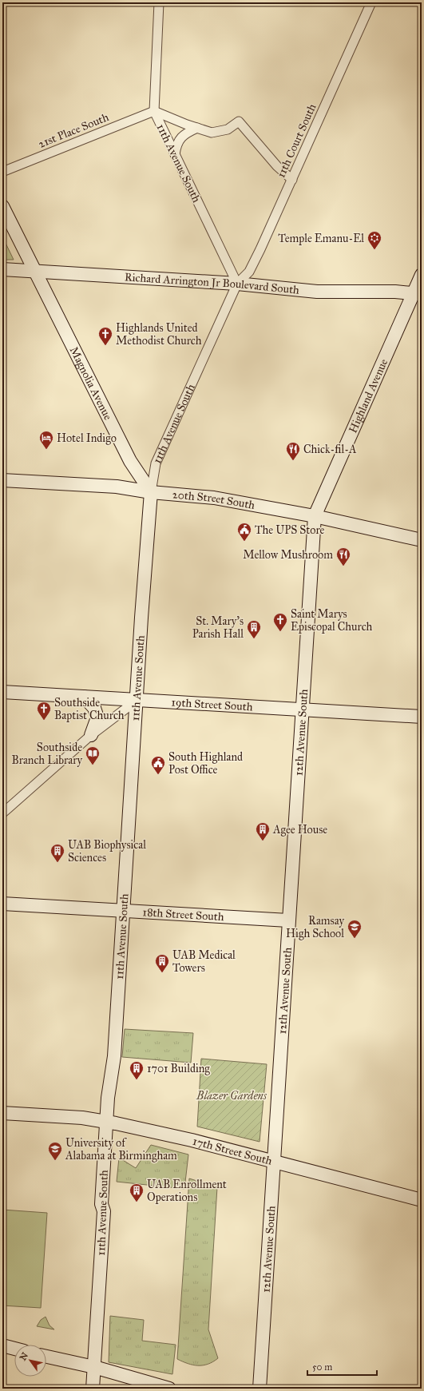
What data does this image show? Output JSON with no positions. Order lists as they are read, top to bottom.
{
  "streets": {
    "street": [
      "21st Place South",
      "11th Court South",
      "11th Avenue South",
      "Richard Arrington Jr Boulevard South",
      "Magnolia Avenue",
      "Highland Avenue",
      "20th Street South",
      "19th Street South",
      "12th Avenue South",
      "18th Street South",
      "17th Street South"
    ]
  },
  "crossings": [
    ["21st Place South", "11th Avenue South"],
    ["11th Court South", "11th Avenue South"],
    ["11th Court South", "Richard Arrington Jr Boulevard South"],
    ["11th Avenue South", "Richard Arrington Jr Boulevard South"],
    ["11th Avenue South", "Magnolia Avenue"],
    ["11th Avenue South", "20th Street South"],
    ["11th Avenue South", "19th Street South"],
    ["11th Avenue South", "18th Street South"],
    ["11th Avenue South", "17th Street South"],
    ["Richard Arrington Jr Boulevard South", "Magnolia Avenue"],
    ["Richard Arrington Jr Boulevard South", "Highland Avenue"],
    ["Magnolia Avenue", "20th Street South"],
    ["Highland Avenue", "20th Street South"],
    ["Highland Avenue", "12th Avenue South"],
    ["20th Street South", "12th Avenue South"],
    ["19th Street South", "12th Avenue South"],
    ["12th Avenue South", "18th Street South"],
    ["12th Avenue South", "17th Street South"]
  ],
  "parks": ["Blazer Gardens"],
  "places": {
    "synagogue": ["Temple Emanu-El"],
    "church": ["Highlands United Methodist Church", "Saint Marys Episcopal Church", "Southside Baptist Church"],
    "hotel": ["Hotel Indigo"],
    "restaurant": ["Chick-fil-A", "Mellow Mushroom"],
    "public building": ["The UPS Store", "South Highland Post Office"],
    "building": [
      "St. Mary's Parish Hall",
      "Agee House",
      "UAB Biophysical Sciences",
      "UAB Medical Towers",
      "1701 Building",
      "UAB Enrollment Operations"
    ],
    "library": ["Southside Branch Library"],
    "school or university": ["Ramsay High School", "University of Alabama at Birmingham"]
  },
  "scale_bar": "50 m",
  "north": "top left"
}
